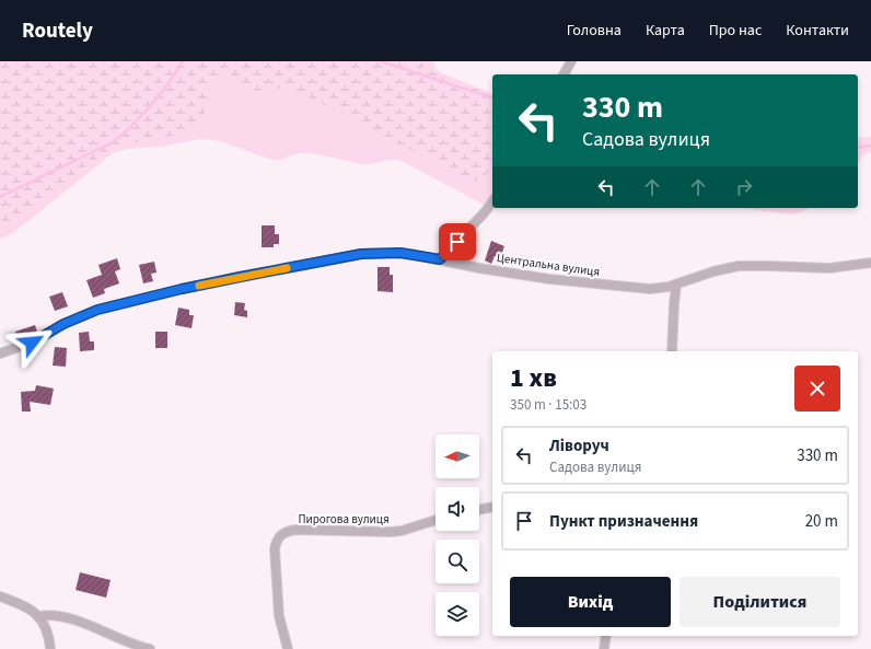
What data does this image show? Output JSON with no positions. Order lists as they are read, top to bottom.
{
  "streets": {
    "street": ["Центральна вулиця", "Пирогова вулиця"]
  },
  "north": "left",
  "page": {
    "header": "Routely",
    "nav": [
      "Головна",
      "Карта",
      "Про нас",
      "Контакти"
    ],
    "turn": ["330 m", "Садова вулиця"],
    "heading": ["1 хв", "350 m · 15:03"],
    "list": [
      {
        "name": "Ліворуч",
        "note": "Садова вулиця",
        "value": "330 m"
      },
      {
        "name": "Пункт призначення",
        "value": "20 m"
      }
    ],
    "buttons": ["Вихід", "Поділитися"]
  }
}
